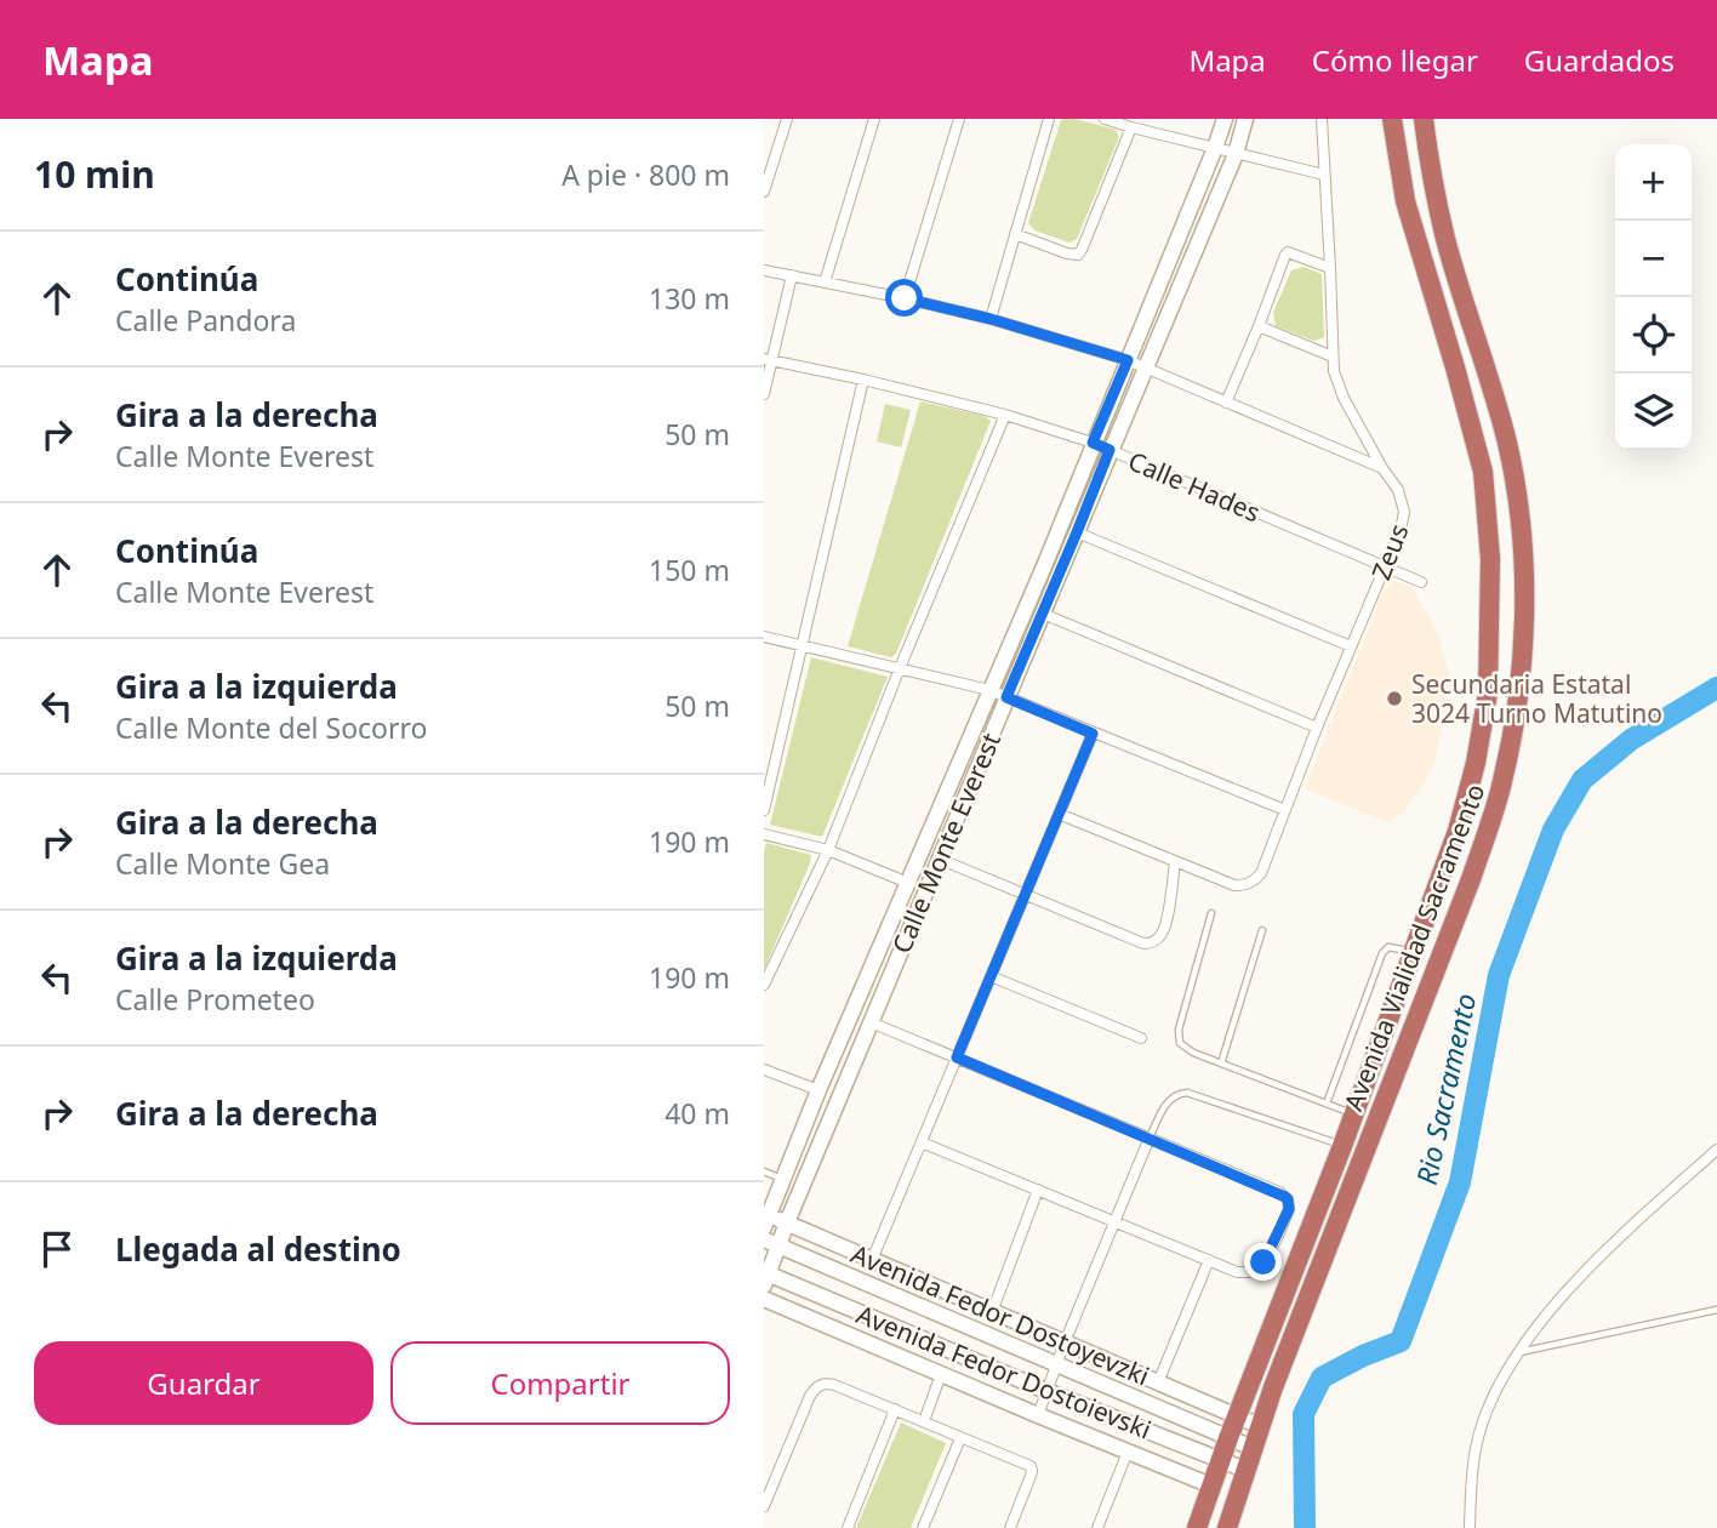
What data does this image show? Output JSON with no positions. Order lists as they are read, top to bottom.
{
  "streets": {
    "highway": ["Avenida Vialidad Sacramento"],
    "street": [
      "Calle Hades",
      "Zeus",
      "Calle Monte Everest",
      "Avenida Fedor Dostoyevzki",
      "Avenida Fedor Dostoievski"
    ]
  },
  "crossings": [
    ["Calle Hades", "Zeus"],
    ["Calle Hades", "Calle Monte Everest"],
    ["Calle Monte Everest", "Avenida Fedor Dostoyevzki"],
    ["Calle Monte Everest", "Avenida Fedor Dostoievski"],
    ["Avenida Vialidad Sacramento", "Avenida Fedor Dostoyevzki"],
    ["Avenida Vialidad Sacramento", "Avenida Fedor Dostoievski"]
  ],
  "water": ["Rio Sacramento"],
  "places": ["Secundaria Estatal 3024 Turno Matutino"],
  "page": {
    "header": "Mapa",
    "nav": ["Mapa", "Cómo llegar", "Guardados"],
    "heading": ["10 min", "A pie · 800 m"],
    "map_buttons": ["+", "−"],
    "list": [
      ["Continúa", "Calle Pandora", "130 m"],
      ["Gira a la derecha", "Calle Monte Everest", "50 m"],
      ["Continúa", "Calle Monte Everest", "150 m"],
      ["Gira a la izquierda", "Calle Monte del Socorro", "50 m"],
      ["Gira a la derecha", "Calle Monte Gea", "190 m"],
      ["Gira a la izquierda", "Calle Prometeo", "190 m"],
      ["Gira a la derecha", "40 m"],
      "Llegada al destino"
    ],
    "buttons": ["Guardar", "Compartir"]
  }
}
